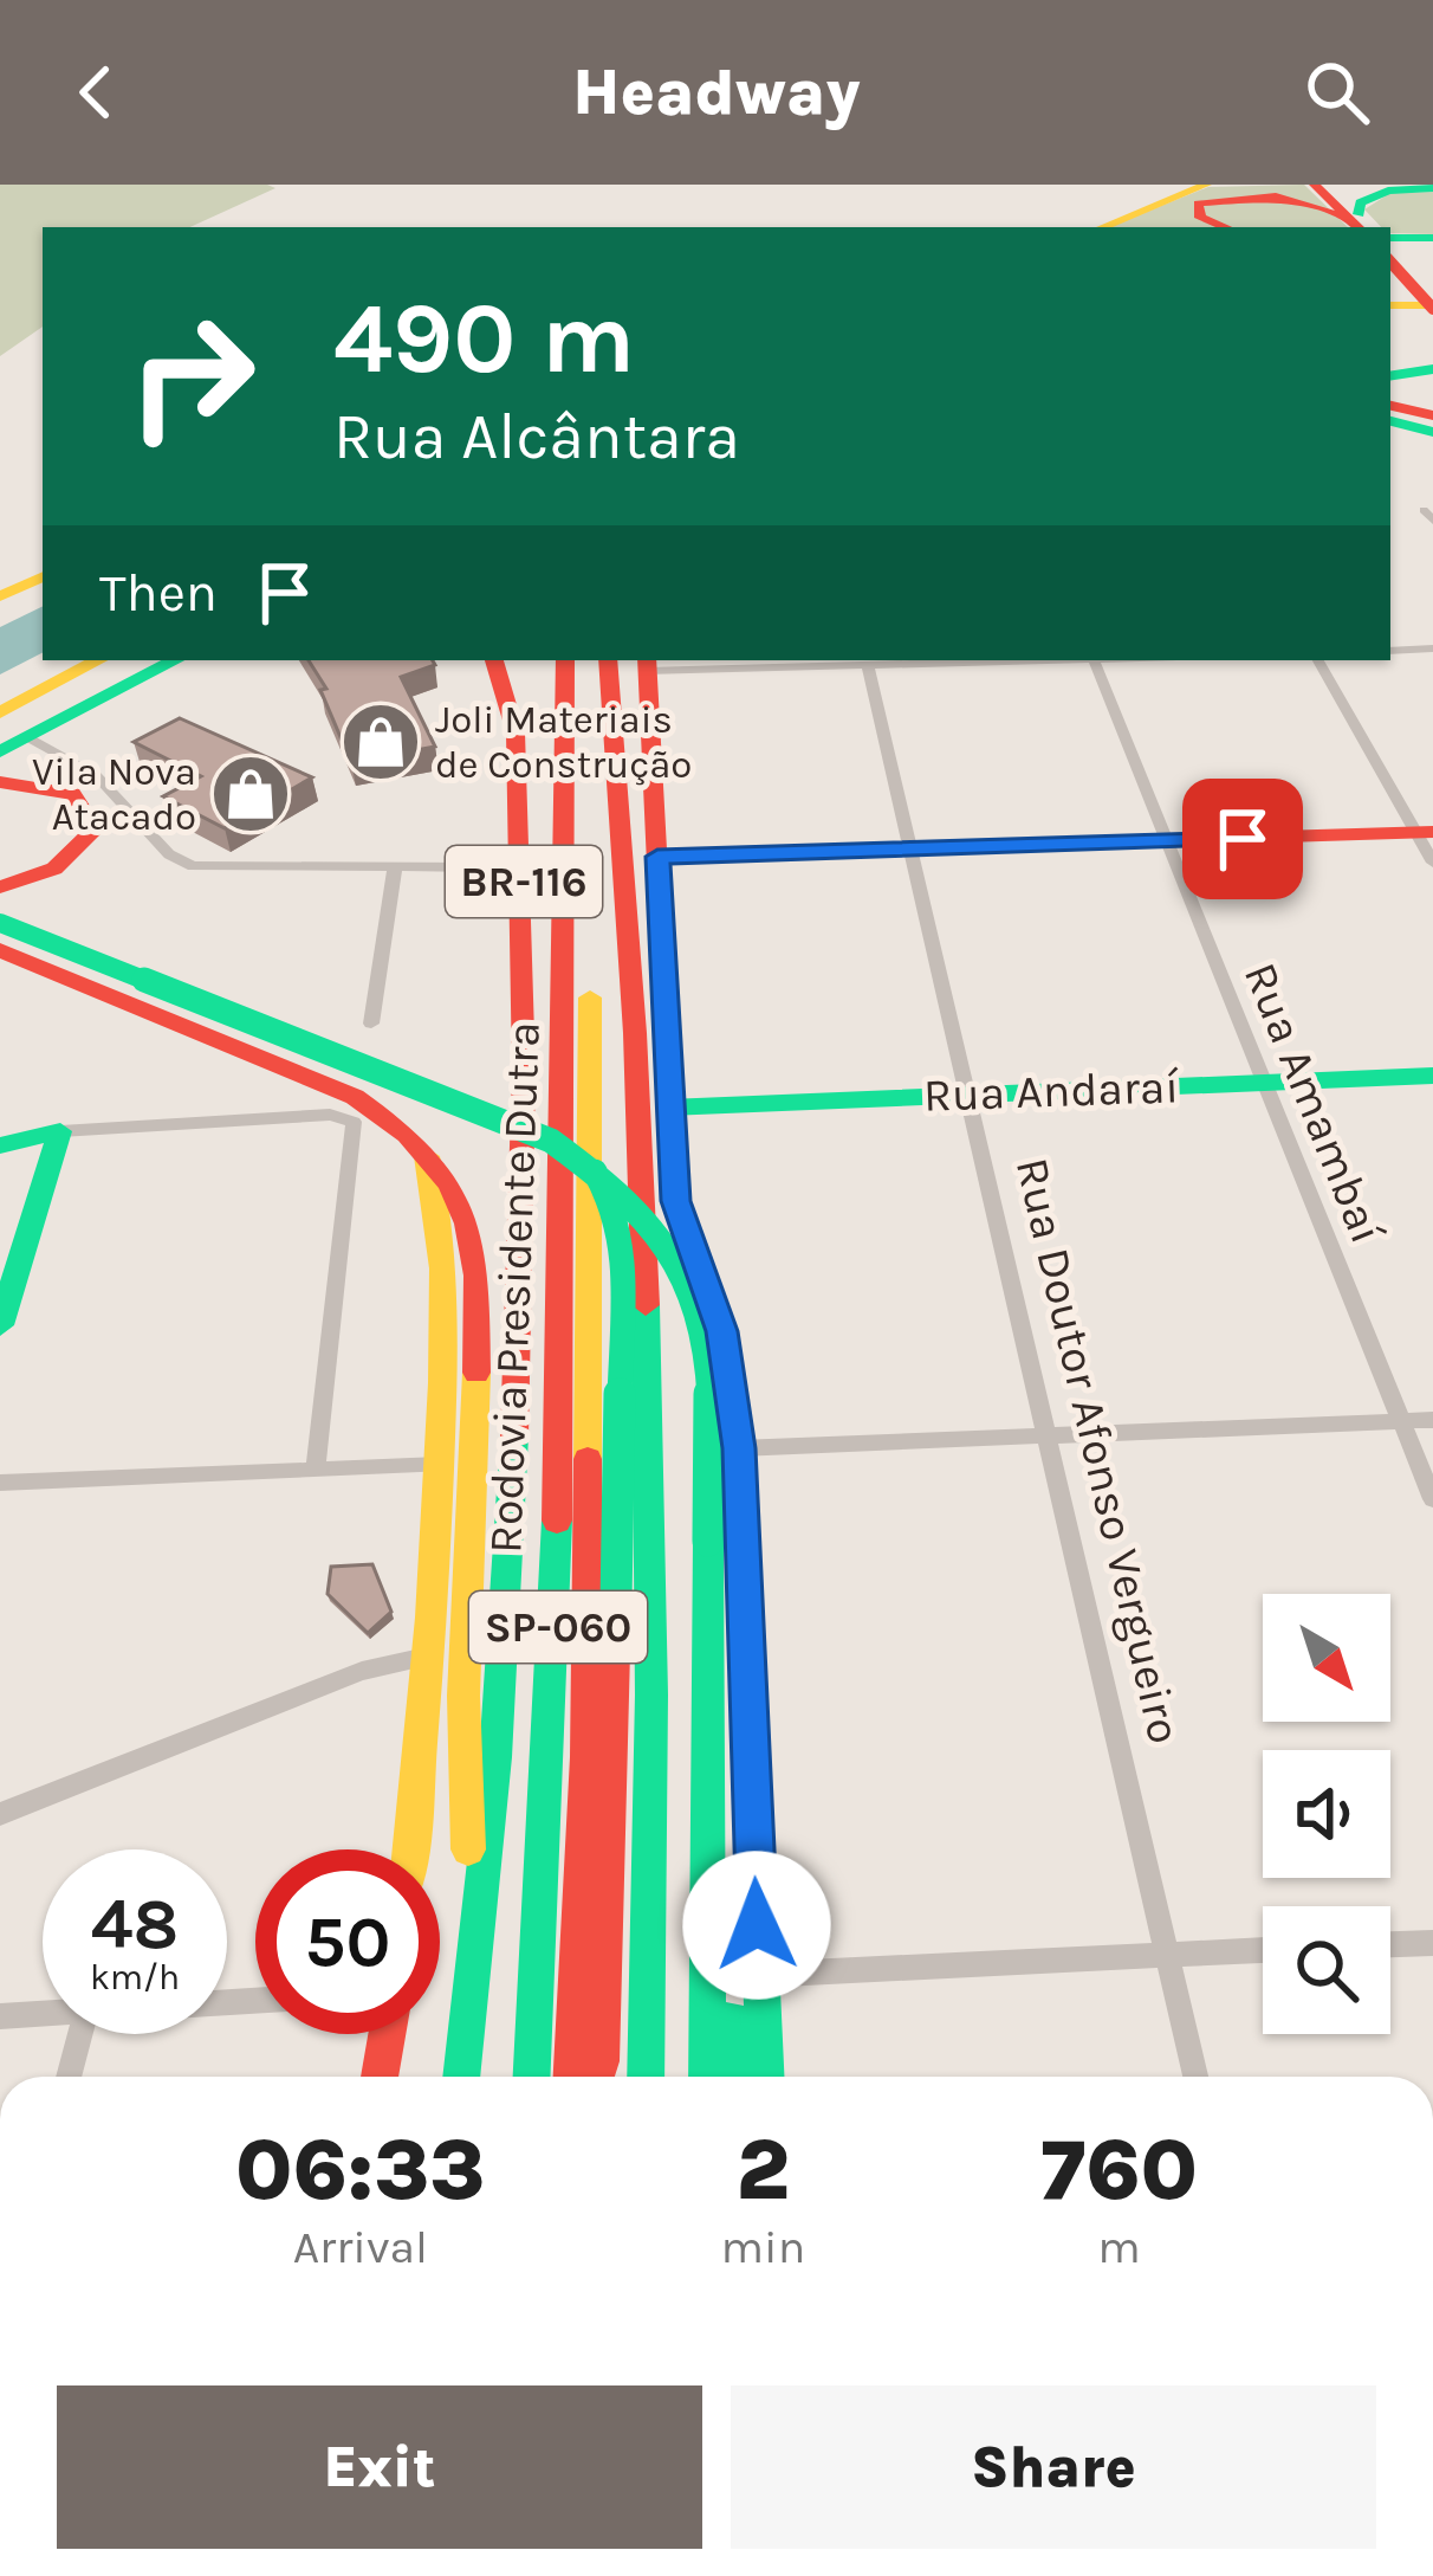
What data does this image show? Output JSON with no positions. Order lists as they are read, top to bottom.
{
  "streets": {
    "main road": [
      "BR-116",
      "Rua Andaraí",
      "Rodovia Presidente Dutra",
      "SP-060"
    ],
    "street": ["Rua Amambaí", "Rua Doutor Afonso Vergueiro"]
  },
  "crossings": [
    ["Rua Andaraí", "Rua Amambaí"],
    ["Rua Andaraí", "Rua Doutor Afonso Vergueiro"]
  ],
  "places": {
    "shop": ["Joli Materiais de Construção", "Vila Nova Atacado"]
  },
  "north": "bottom right",
  "page": {
    "header": "Headway",
    "turn": ["490 m", "Rua Alcântara"],
    "then": "Then",
    "speed": "48 km/h",
    "limit": "50",
    "eta": [
      "06:33",
      "Arrival",
      "2",
      "min",
      "760",
      "m"
    ],
    "buttons": ["Exit", "Share"]
  }
}
